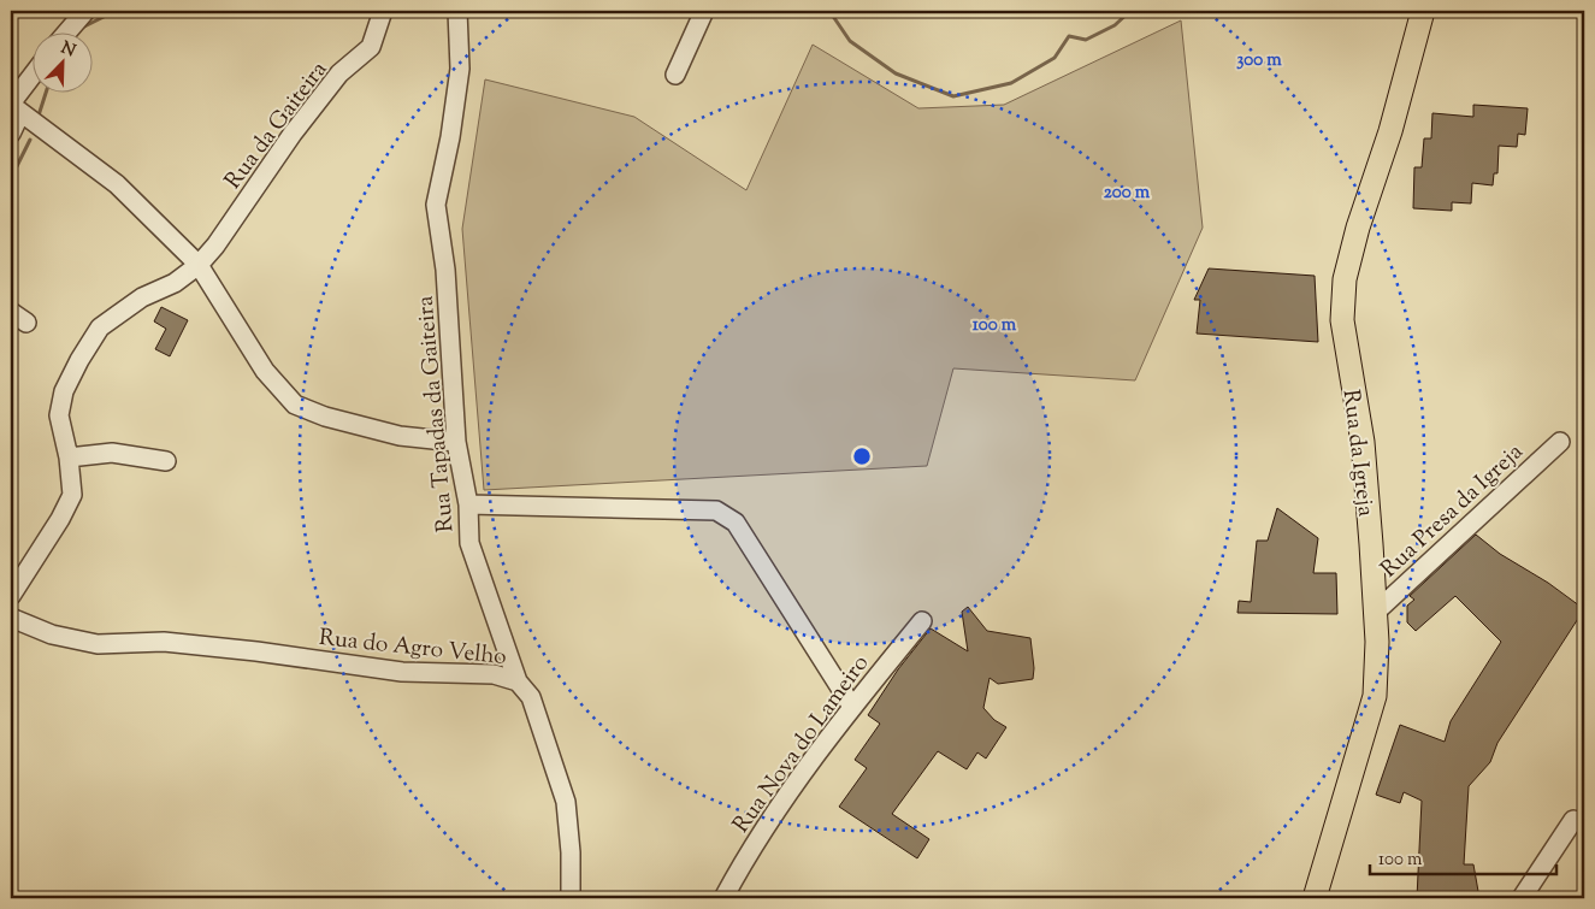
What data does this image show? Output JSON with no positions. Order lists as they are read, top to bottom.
{
  "streets": {
    "main road": ["Rua da Igreja"],
    "street": [
      "Rua da Gaiteira",
      "Rua Tapadas da Gaiteira",
      "Rua Presa da Igreja",
      "Rua do Agro Velho",
      "Rua Nova do Lameiro"
    ]
  },
  "crossings": [
    ["Rua Tapadas da Gaiteira", "Rua do Agro Velho"],
    ["Rua da Igreja", "Rua Presa da Igreja"]
  ],
  "scale_bar": "100 m",
  "north": "top right",
  "rings": ["300 m", "200 m", "100 m"]
}
